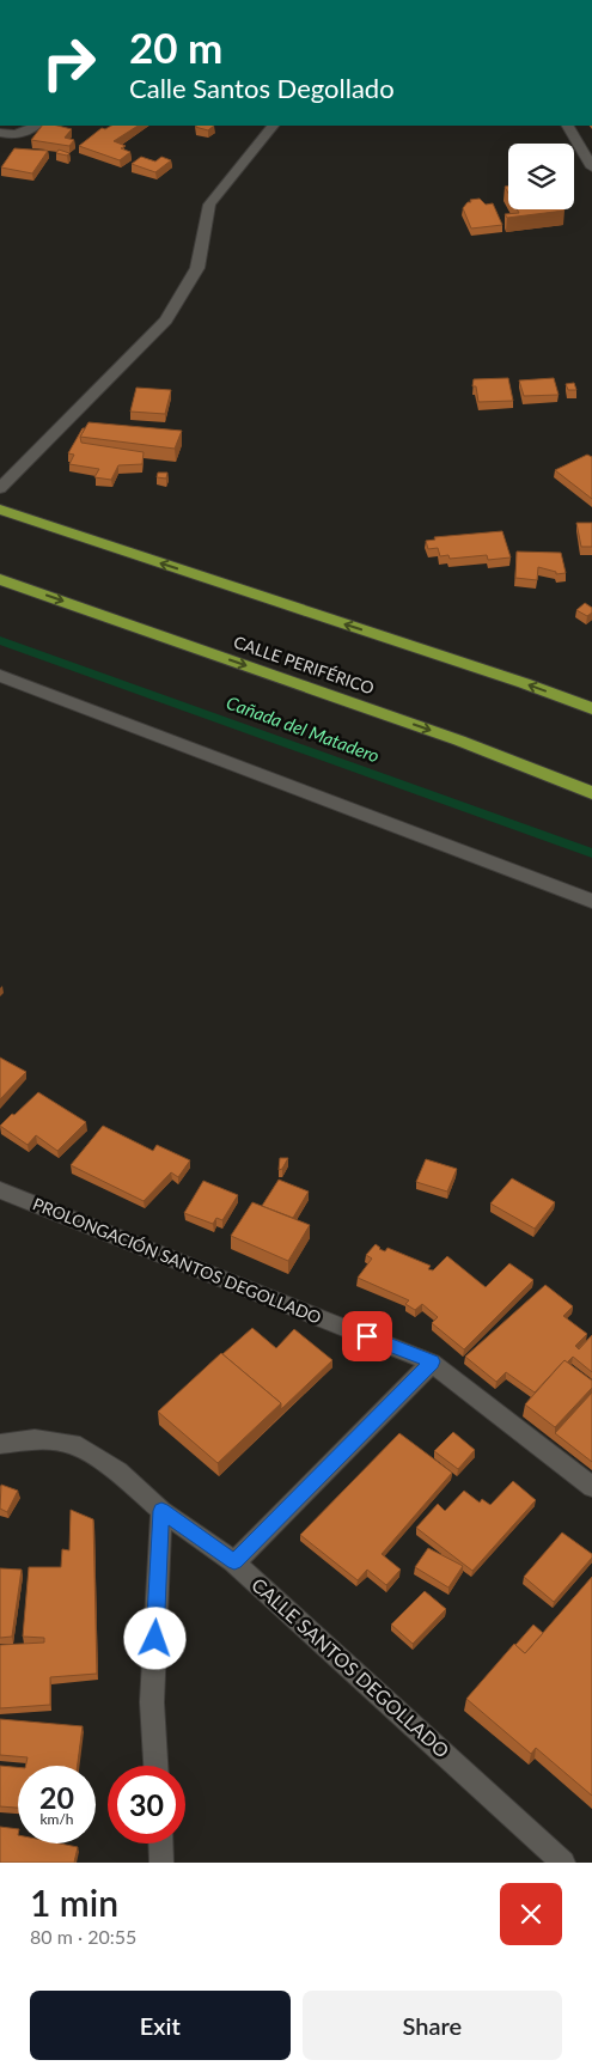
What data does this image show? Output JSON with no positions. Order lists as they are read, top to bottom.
{
  "streets": {
    "highway": ["CALLE PERIFÉRICO"],
    "street": ["PROLONGACIÓN SANTOS DEGOLLADO", "CALLE SANTOS DEGOLLADO"]
  },
  "water": ["Cañada del Matadero"],
  "page": {
    "turn": ["20 m", "Calle Santos Degollado"],
    "speed": "20 km/h",
    "limit": "30",
    "heading": ["1 min", "80 m · 20:55"],
    "buttons": ["Exit", "Share"]
  }
}
